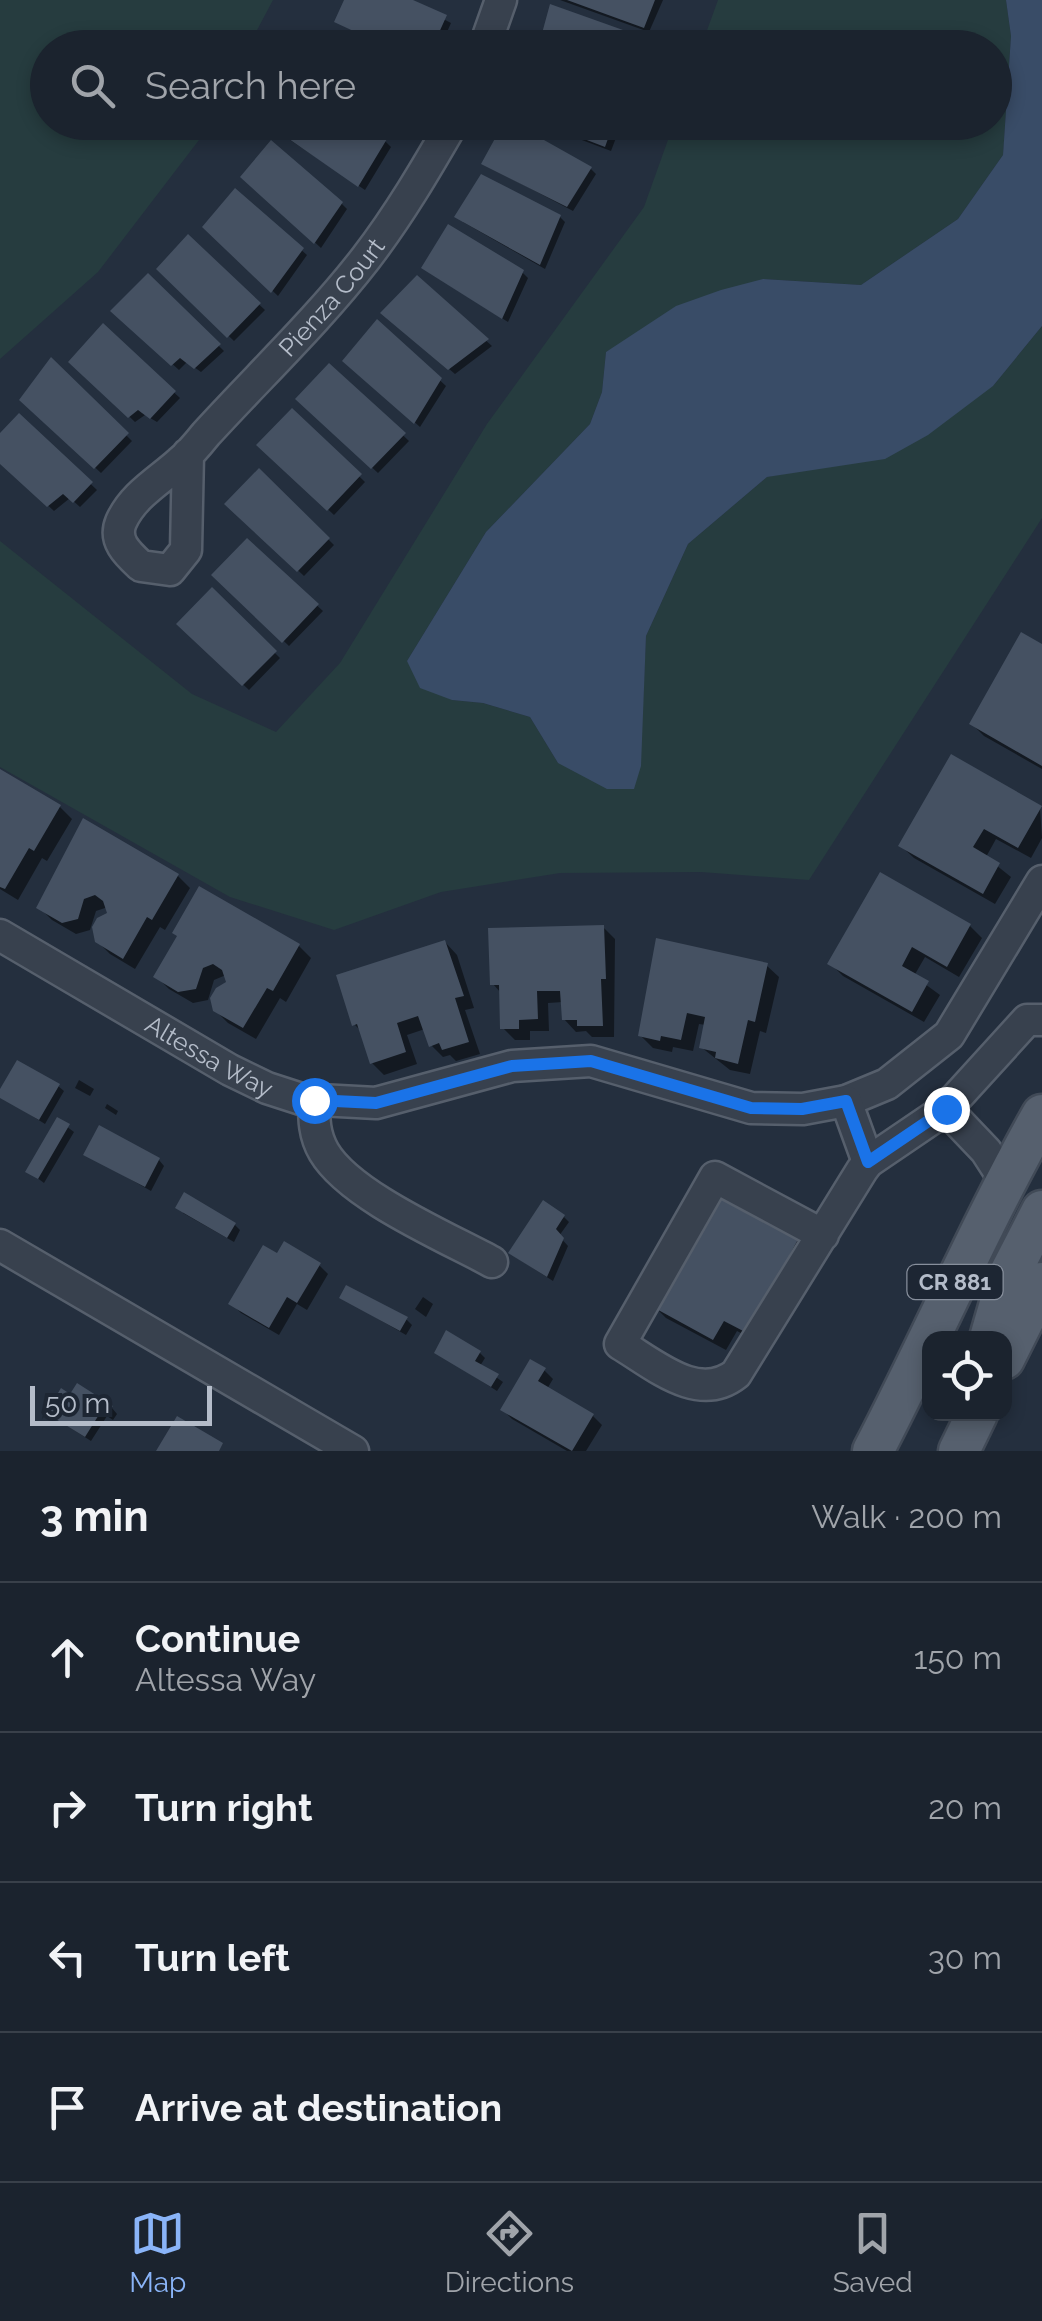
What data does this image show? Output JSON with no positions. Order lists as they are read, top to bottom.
{
  "streets": {
    "main road": ["CR 881"],
    "street": ["Pienza Court", "Altessa Way"]
  },
  "scale_bar": "50 m",
  "page": {
    "search": "Search here",
    "scale": "50 m",
    "heading": ["3 min", "Walk · 200 m"],
    "list": [
      ["Continue", "Altessa Way", "150 m"],
      ["Turn right", "20 m"],
      ["Turn left", "30 m"],
      "Arrive at destination"
    ],
    "nav": ["Map", "Directions", "Saved"]
  }
}
